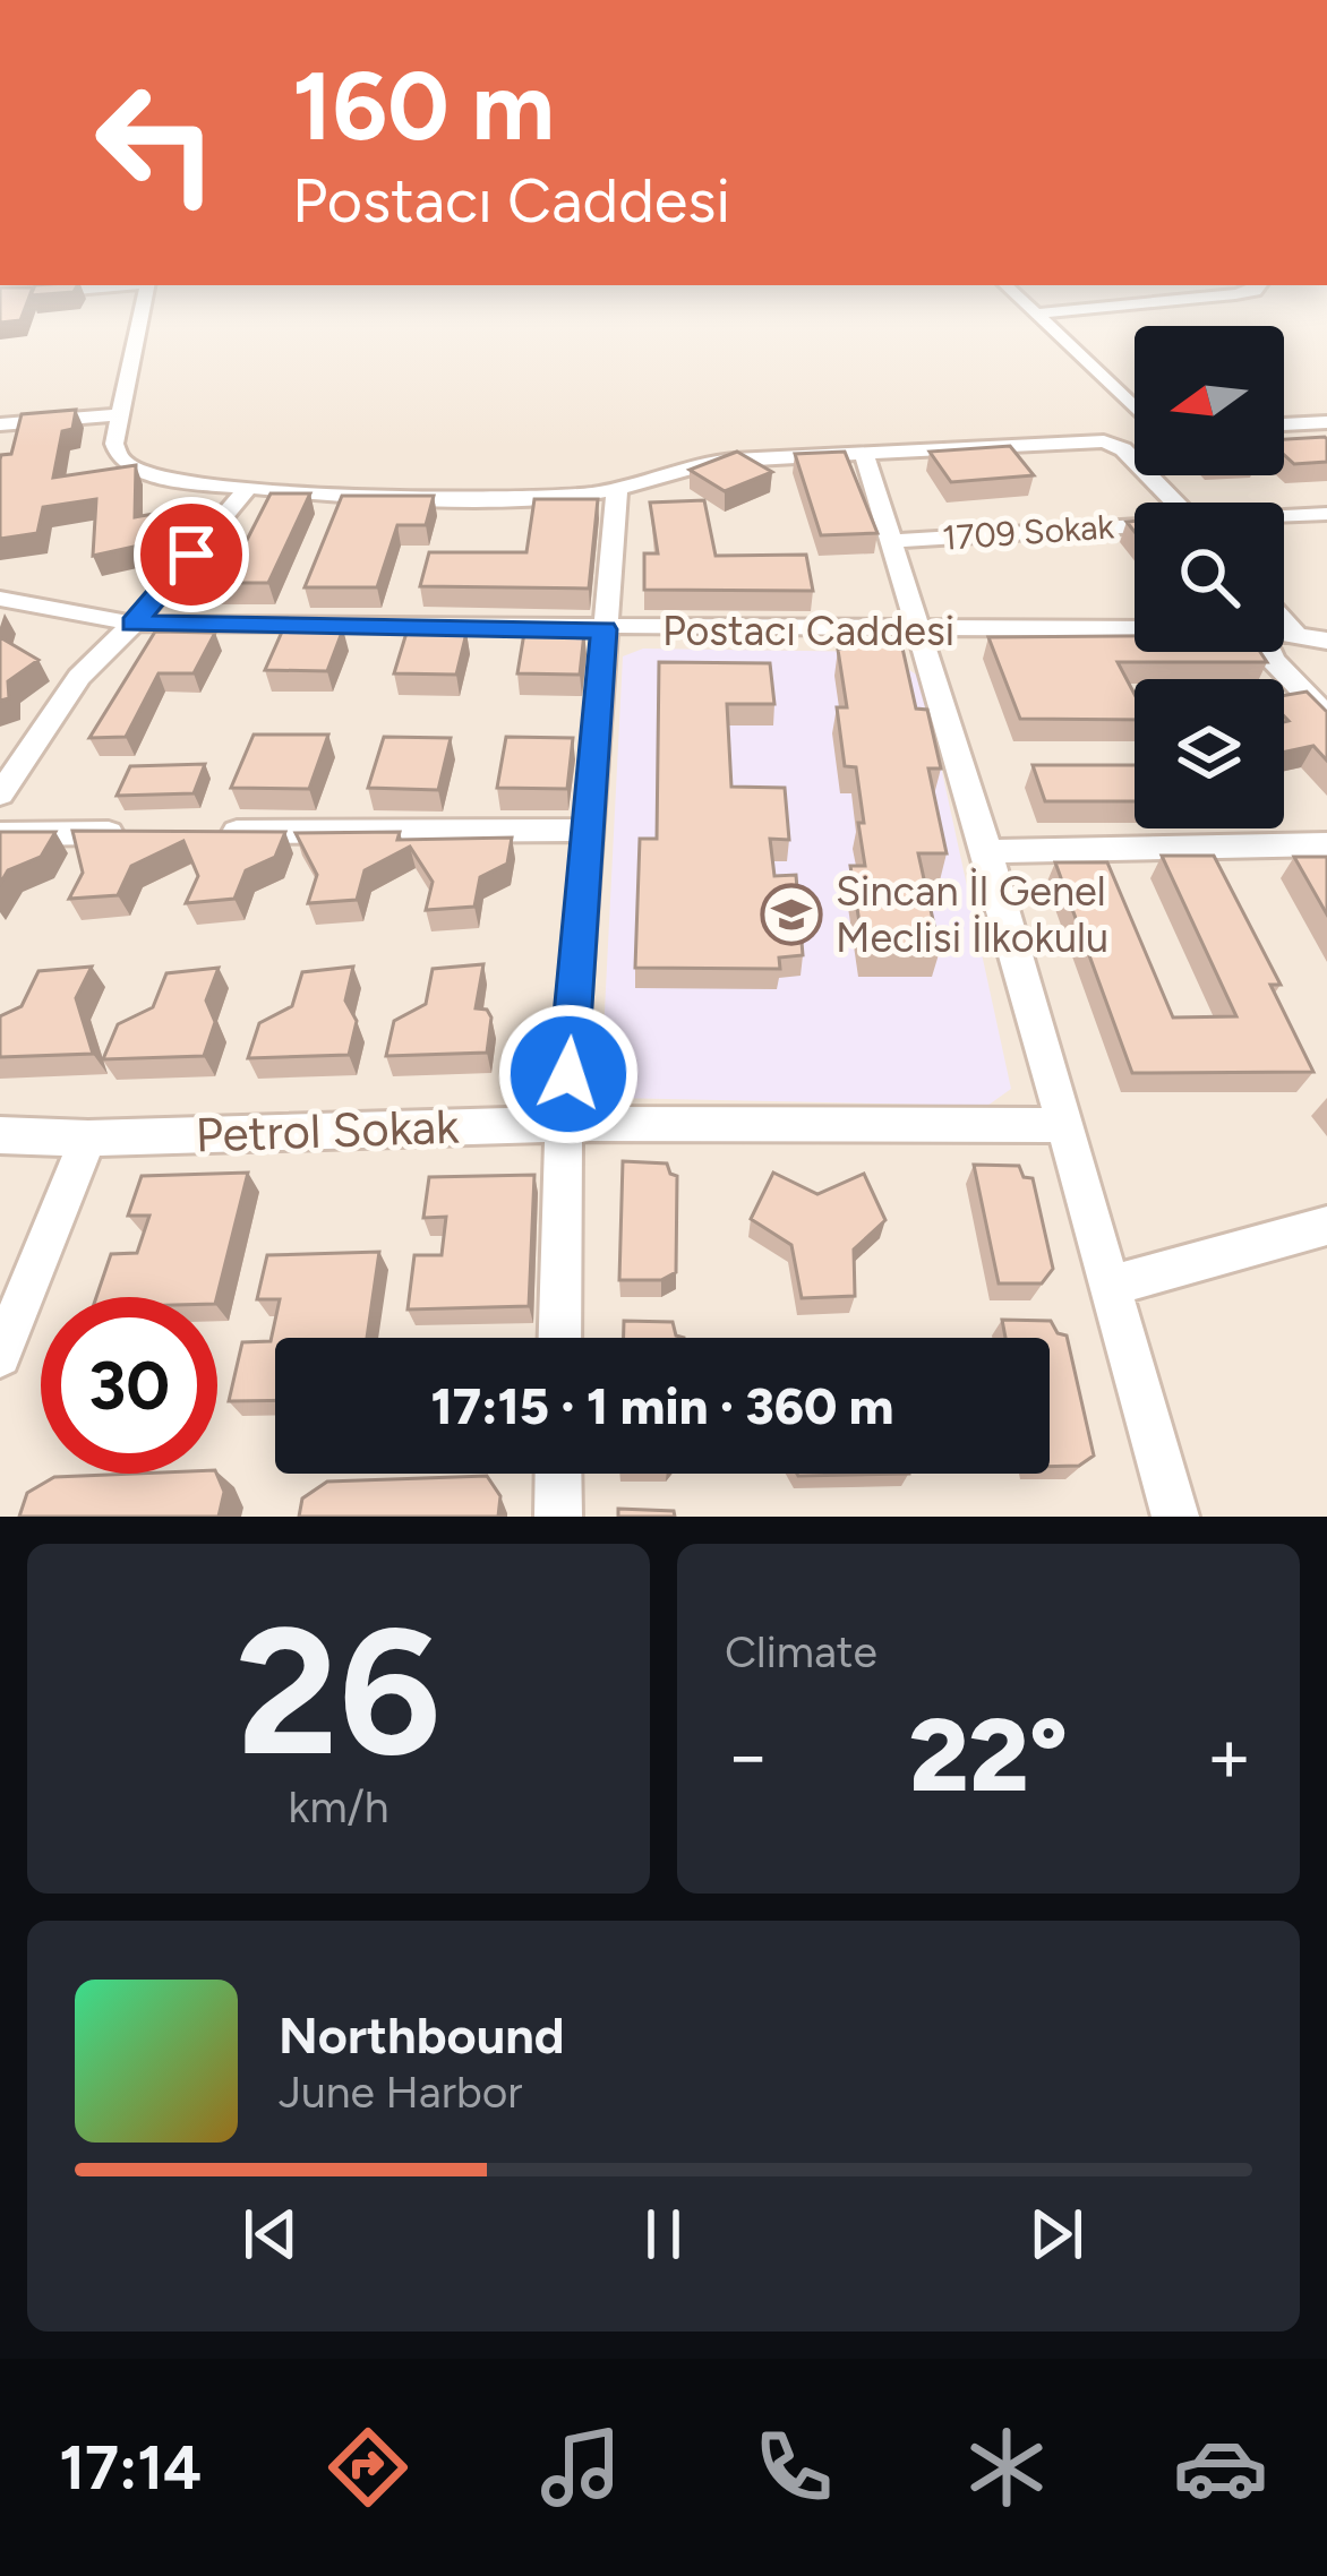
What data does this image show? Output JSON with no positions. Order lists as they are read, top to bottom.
{
  "streets": {
    "street": ["1709 Sokak", "Postacı Caddesi", "Petrol Sokak"]
  },
  "places": {
    "school or university": ["Sincan İl Genel Meclisi İlkokulu"]
  },
  "north": "left",
  "page": {
    "turn": ["160 m", "Postacı Caddesi"],
    "limit": "30",
    "trip": "17:15 · 1 min · 360 m",
    "tile": [
      ["26", "km/h"],
      "Climate"
    ],
    "heat": ["−", "22°", "+"],
    "song": ["Northbound", "June Harbor"],
    "tabs": "17:14"
  }
}
